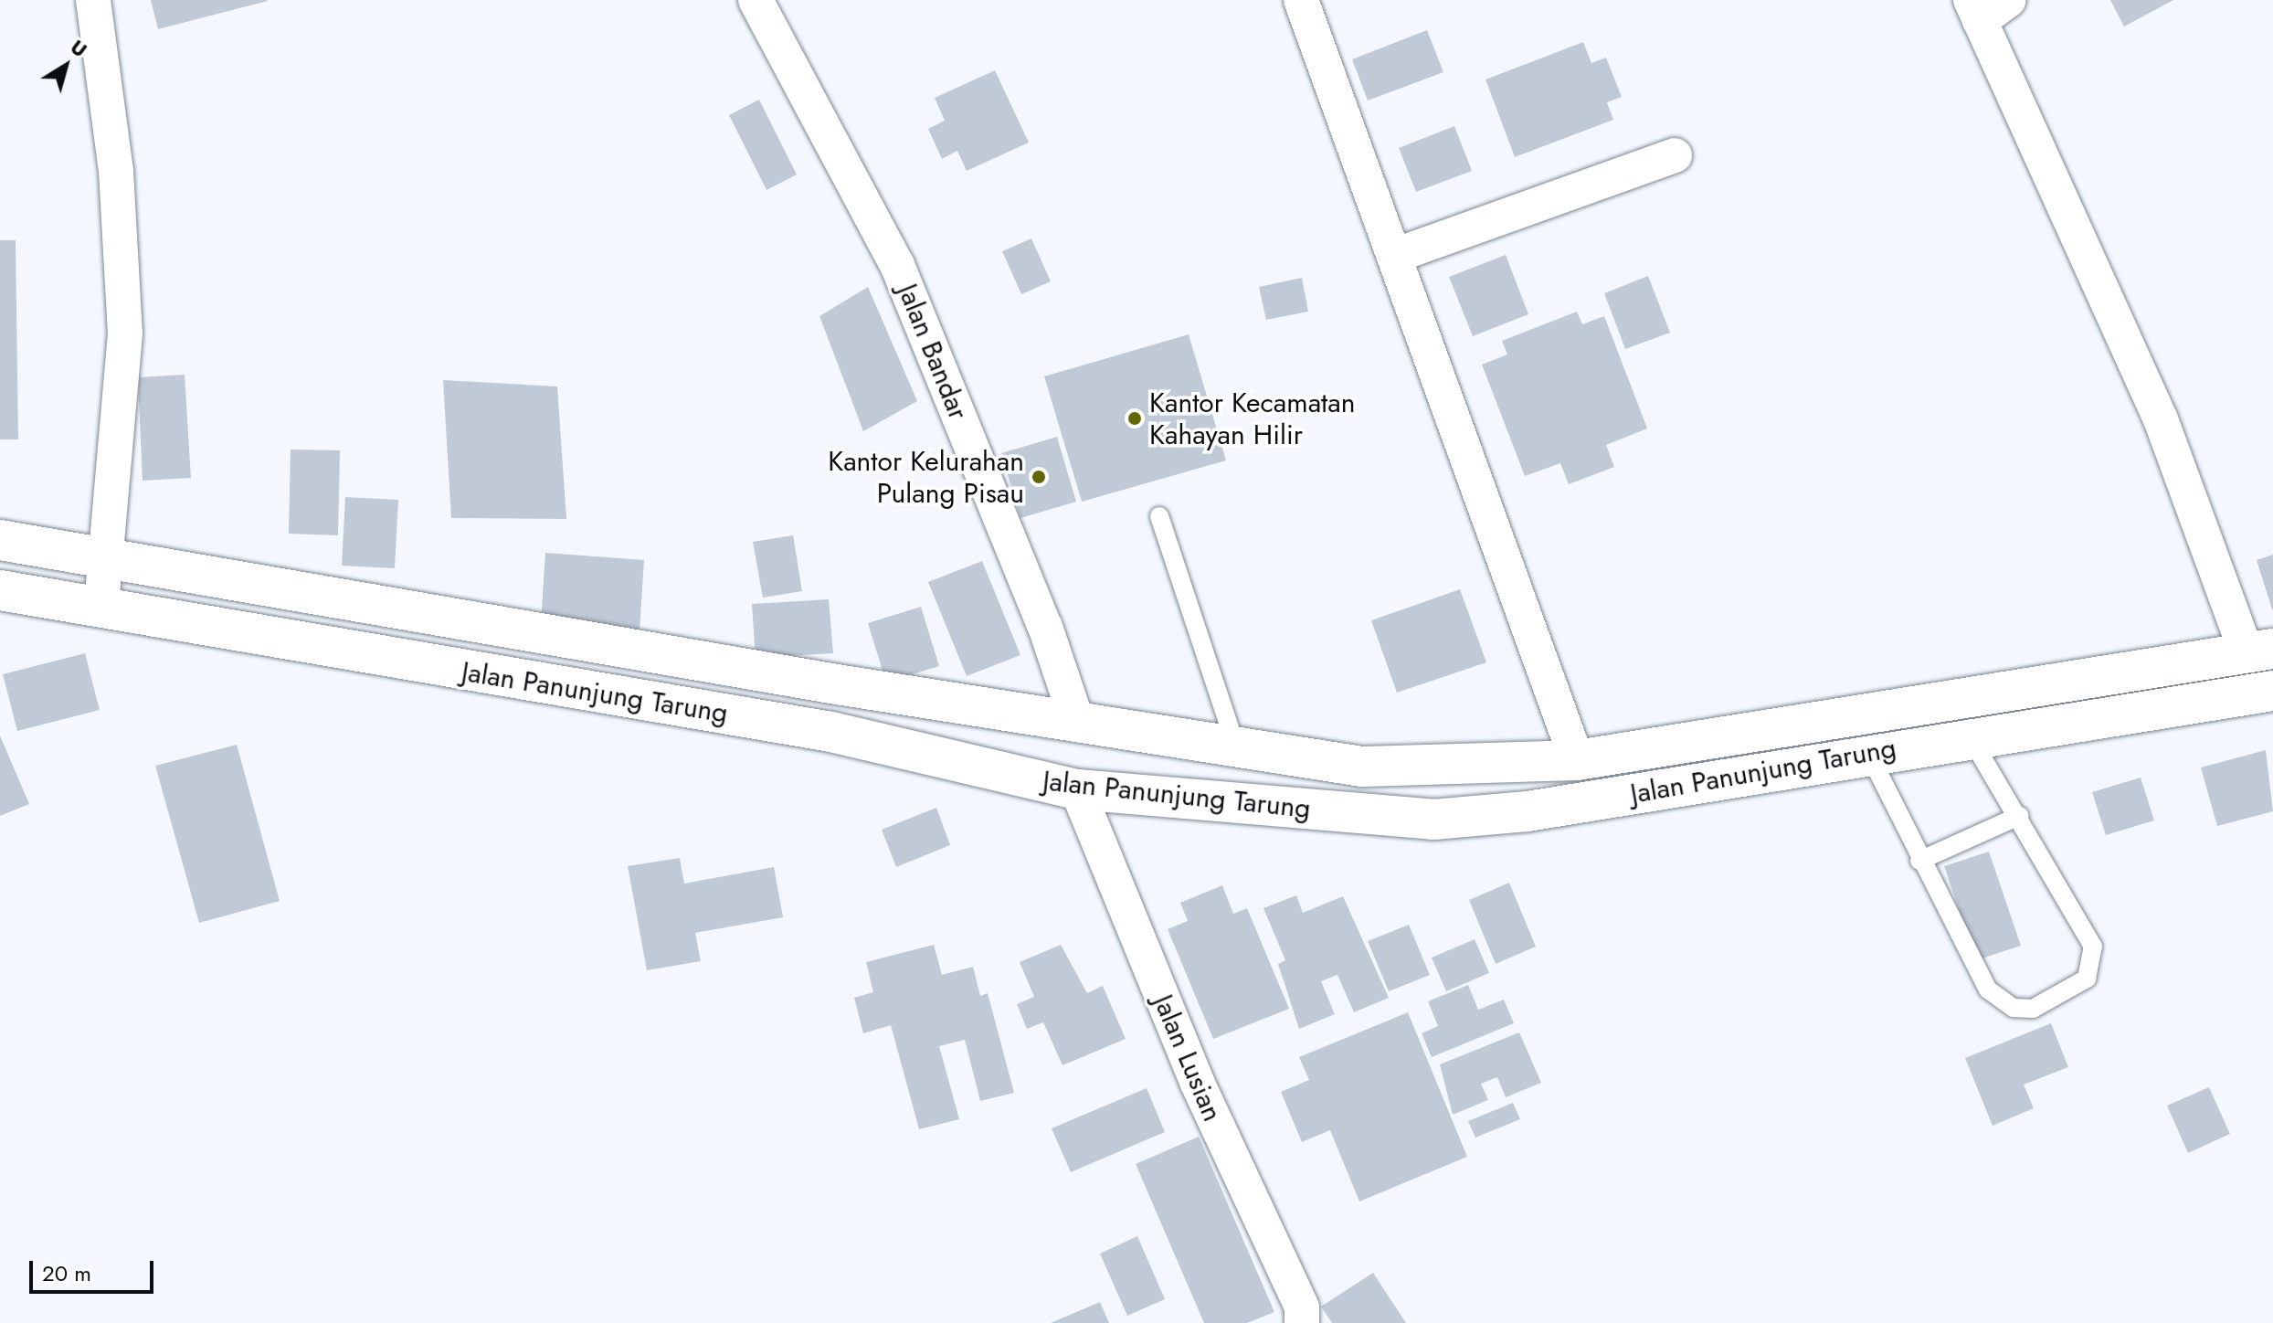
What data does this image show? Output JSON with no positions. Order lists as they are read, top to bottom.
{
  "streets": {
    "street": ["Jalan Bandar", "Jalan Panunjung Tarung", "Jalan Lusian"]
  },
  "crossings": [
    ["Jalan Bandar", "Jalan Panunjung Tarung"],
    ["Jalan Panunjung Tarung", "Jalan Lusian"]
  ],
  "places": ["Kantor Kecamatan Kahayan Hilir", "Kantor Kelurahan Pulang Pisau"],
  "scale_bar": "20 m",
  "north": "top right"
}
